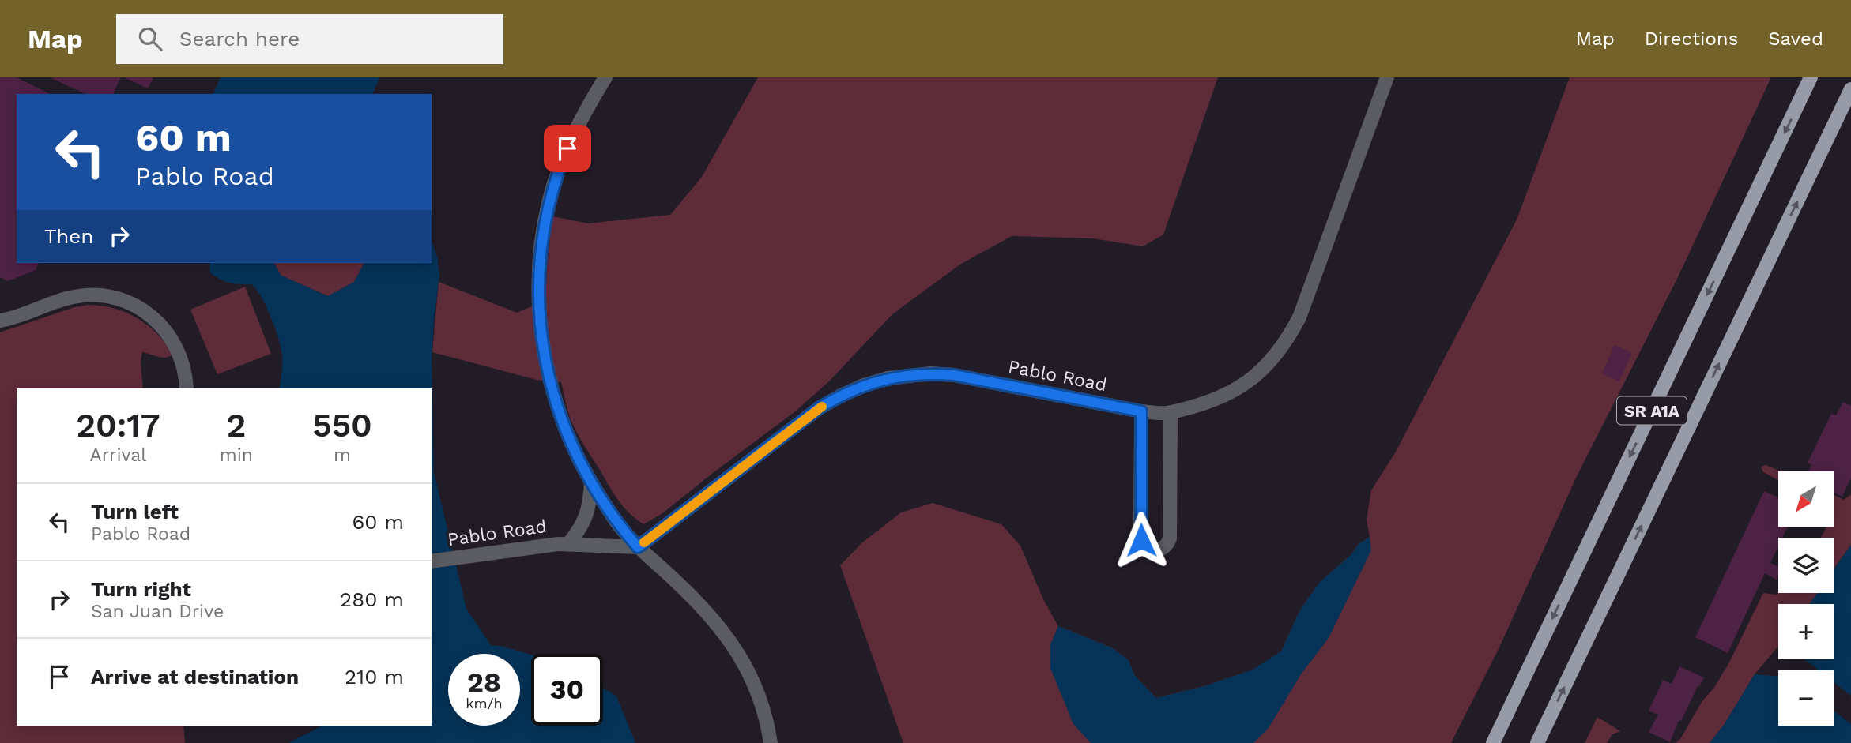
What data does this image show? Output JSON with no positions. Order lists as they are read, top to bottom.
{
  "streets": {
    "main road": ["SR A1A"],
    "street": ["Pablo Road"]
  },
  "north": "bottom left",
  "page": {
    "header": "Map",
    "search": "Search here",
    "nav": ["Map", "Directions", "Saved"],
    "turn": ["60 m", "Pablo Road"],
    "then": "Then",
    "eta": [
      "20:17",
      "Arrival",
      "2",
      "min",
      "550",
      "m"
    ],
    "map_buttons": ["+", "−"],
    "list": [
      {
        "name": "Turn left",
        "note": "Pablo Road",
        "value": "60 m"
      },
      {
        "name": "Turn right",
        "note": "San Juan Drive",
        "value": "280 m"
      },
      {
        "name": "Arrive at destination",
        "value": "210 m"
      }
    ],
    "speed": "28 km/h",
    "limit": "30"
  }
}
